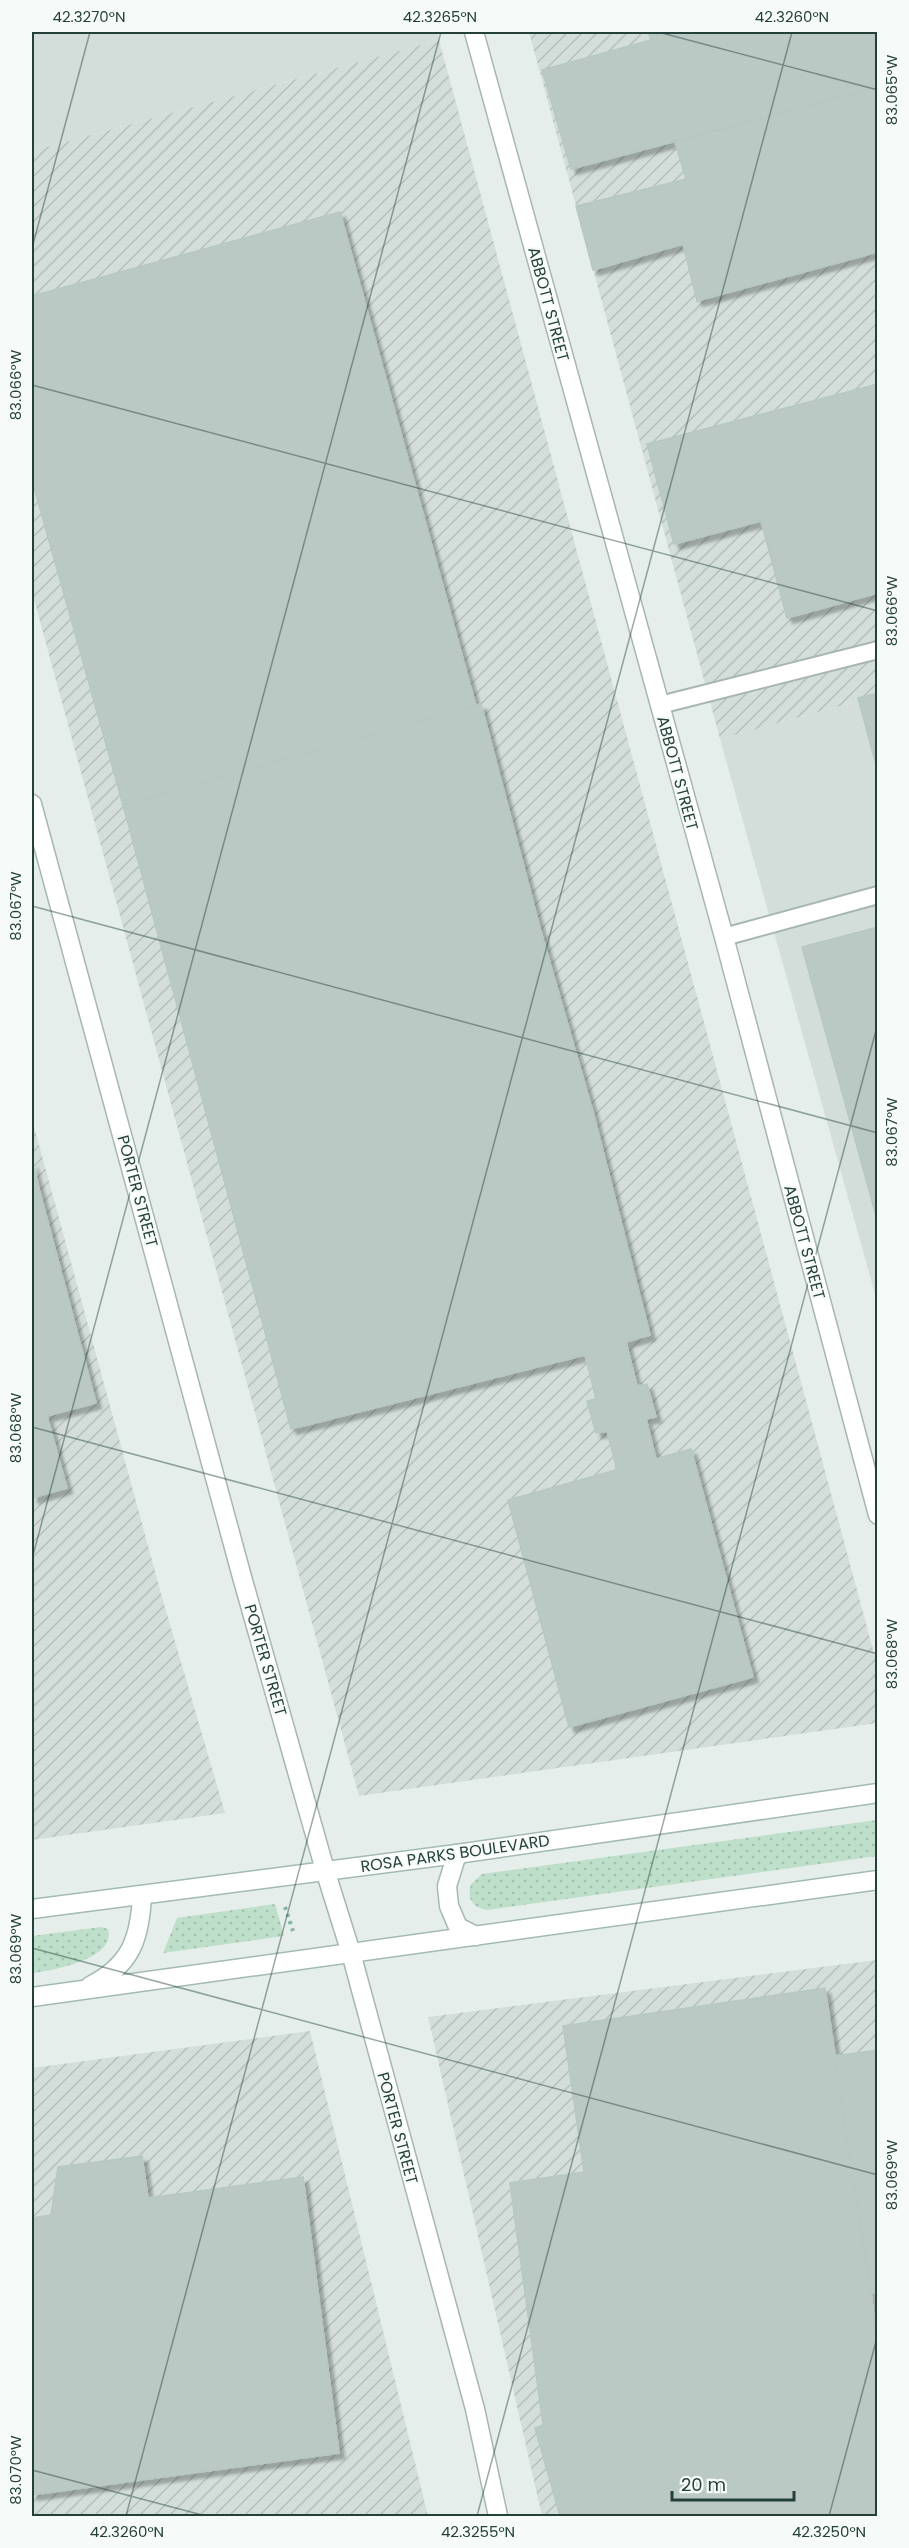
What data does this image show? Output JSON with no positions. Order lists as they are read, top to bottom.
{
  "streets": {
    "street": ["ABBOTT STREET", "PORTER STREET", "ROSA PARKS BOULEVARD"]
  },
  "crossings": [
    ["PORTER STREET", "ROSA PARKS BOULEVARD"]
  ],
  "scale_bar": "20 m",
  "coordinates": [
    "42.3270°N",
    "42.3265°N",
    "42.3260°N",
    "83.065°W",
    "83.066°W",
    "83.067°W",
    "83.068°W",
    "83.069°W",
    "83.070°W",
    "42.3255°N",
    "42.3250°N"
  ]
}
